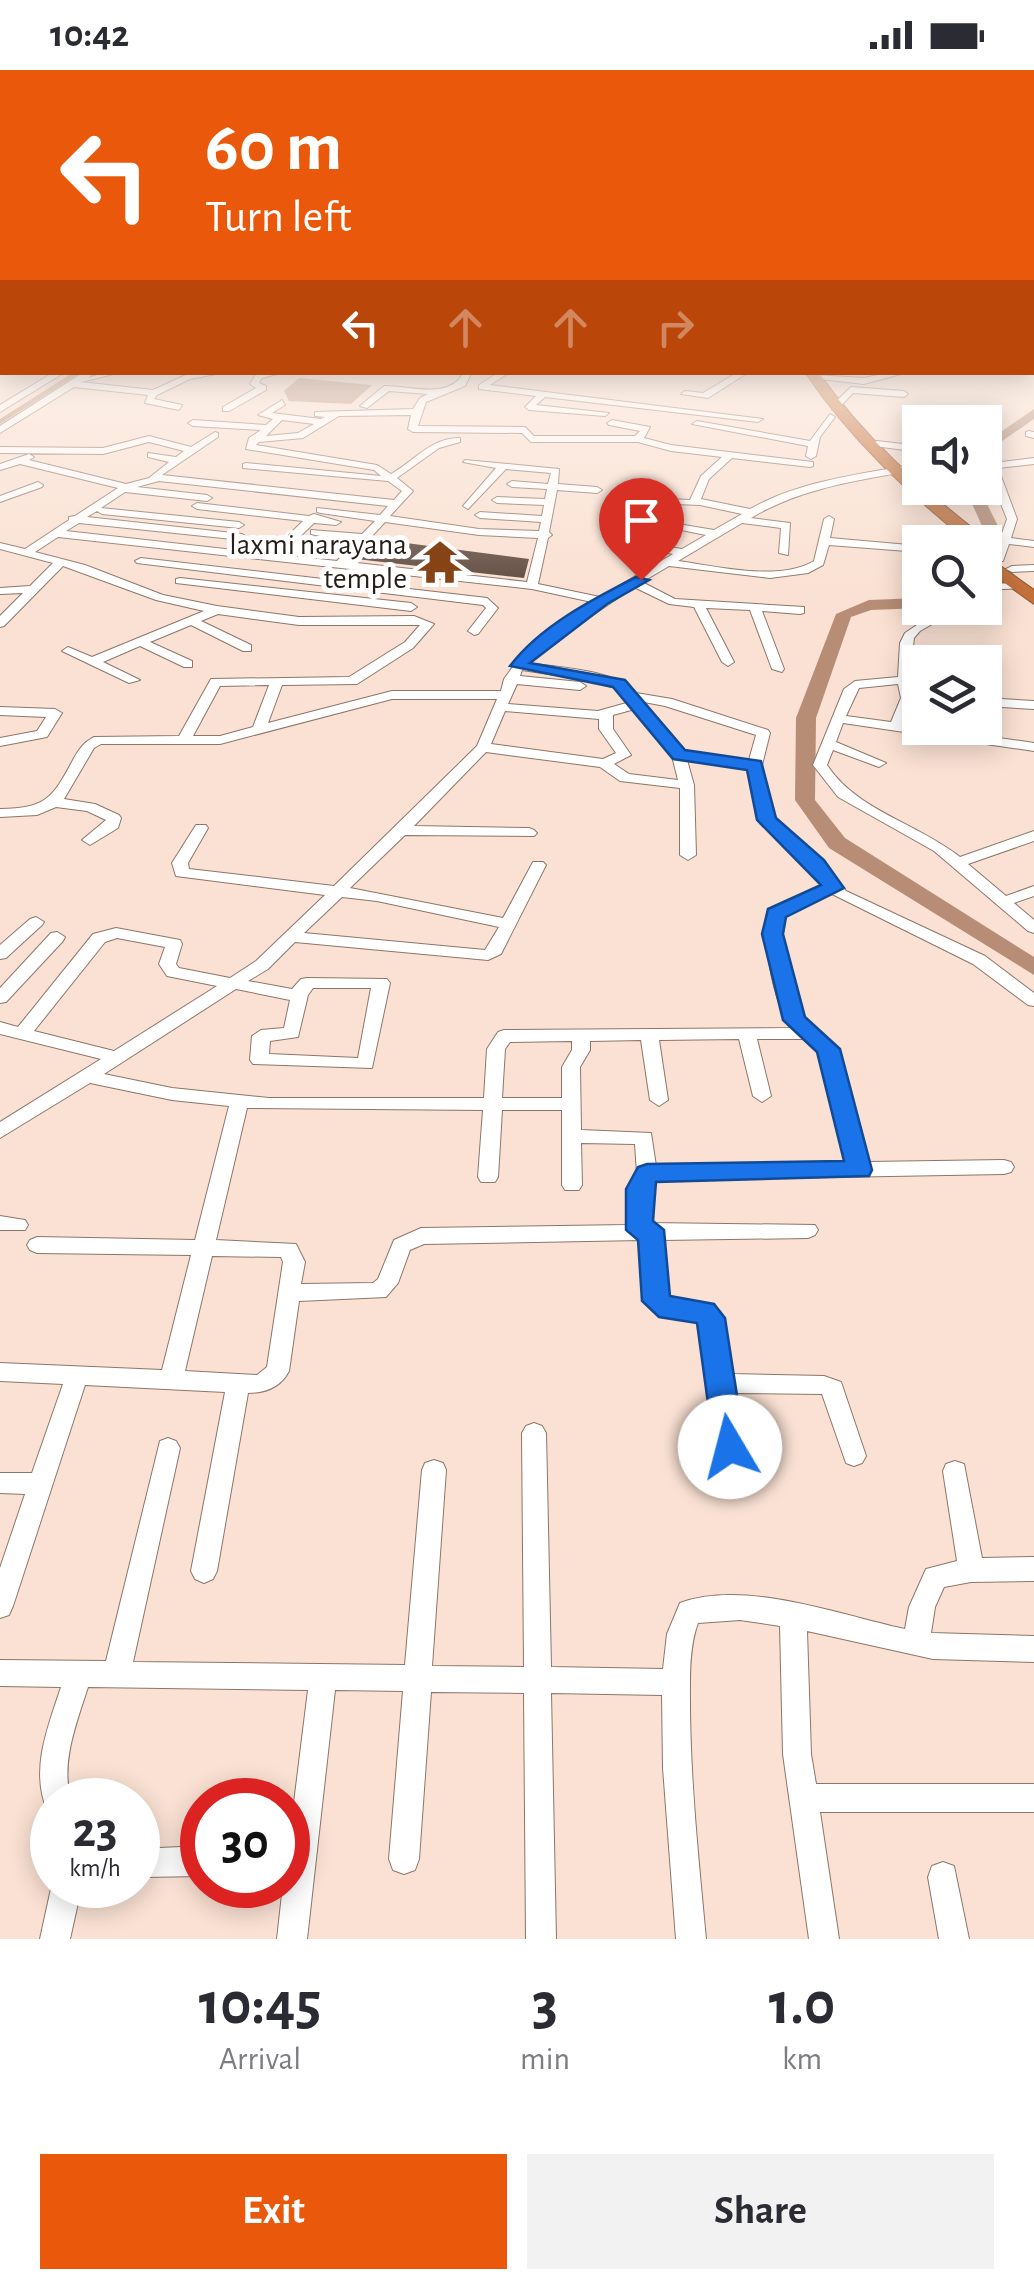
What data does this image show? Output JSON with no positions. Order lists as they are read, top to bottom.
{
  "places": {
    "temple": ["laxmi narayana temple"]
  },
  "page": {
    "status": "10:42",
    "turn": ["60 m", "Turn left"],
    "speed": "23 km/h",
    "limit": "30",
    "eta": [
      "10:45",
      "Arrival",
      "3",
      "min",
      "1.0",
      "km"
    ],
    "buttons": ["Exit", "Share"]
  }
}
